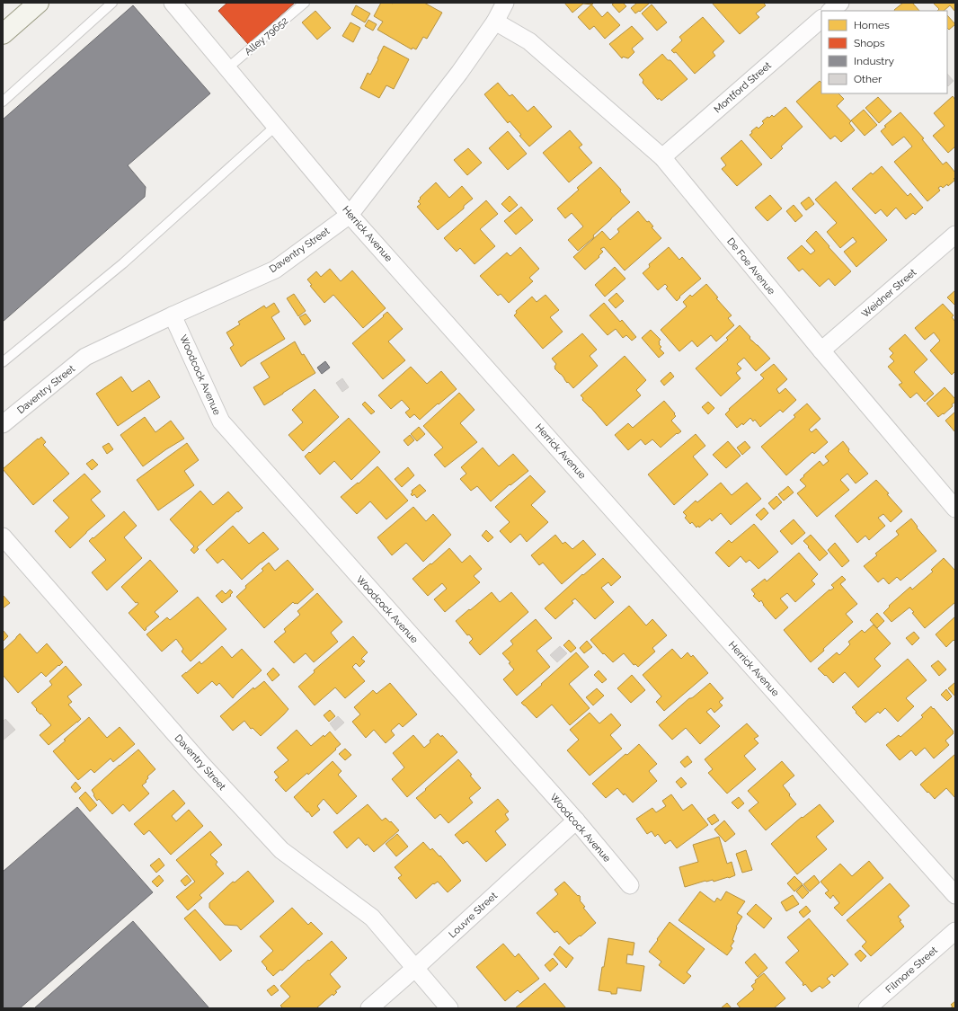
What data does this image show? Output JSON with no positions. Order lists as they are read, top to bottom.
{
  "streets": {
    "street": [
      "Montford Street",
      "Herrick Avenue",
      "Daventry Street",
      "De Foe Avenue",
      "Weidner Street",
      "Woodcock Avenue",
      "Louvre Street",
      "Filmore Street"
    ],
    "lane": ["Alley 79652"]
  },
  "crossings": [
    ["Alley 79652", "Herrick Avenue"],
    ["Montford Street", "De Foe Avenue"],
    ["Herrick Avenue", "Daventry Street"],
    ["Daventry Street", "De Foe Avenue"],
    ["Daventry Street", "Woodcock Avenue"],
    ["Daventry Street", "Louvre Street"],
    ["De Foe Avenue", "Weidner Street"],
    ["Woodcock Avenue", "Louvre Street"]
  ],
  "legend": [
    "Homes",
    "Shops",
    "Industry",
    "Other"
  ]
}
